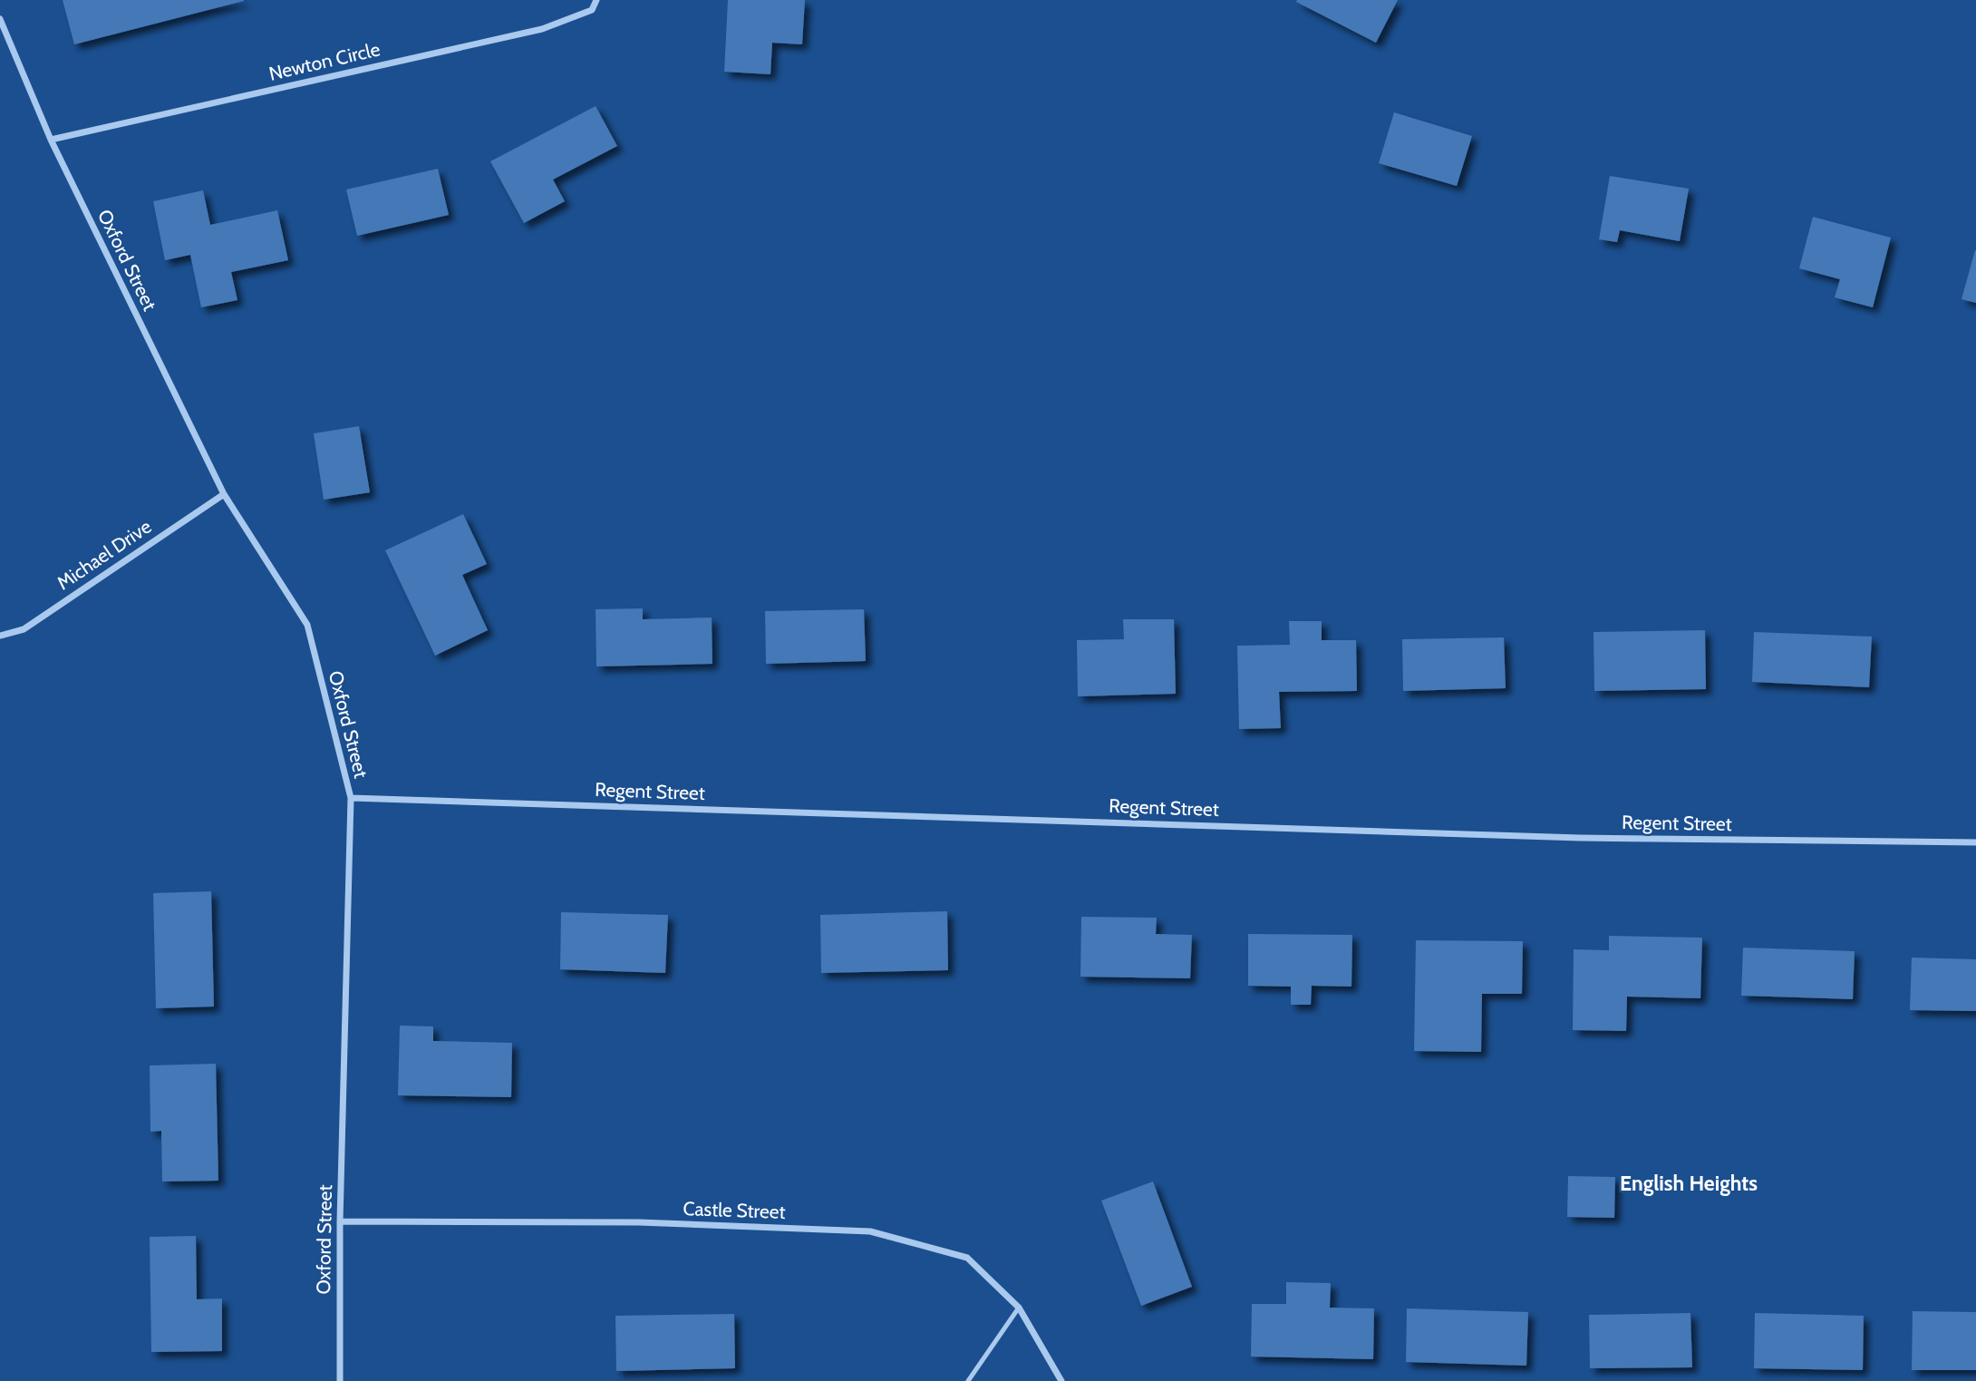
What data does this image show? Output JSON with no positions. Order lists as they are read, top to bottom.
{
  "streets": {
    "street": [
      "Newton Circle",
      "Oxford Street",
      "Michael Drive",
      "Regent Street",
      "Castle Street"
    ]
  },
  "crossings": [
    ["Newton Circle", "Oxford Street"],
    ["Oxford Street", "Michael Drive"],
    ["Oxford Street", "Regent Street"],
    ["Oxford Street", "Castle Street"]
  ],
  "districts": ["English Heights"]
}
